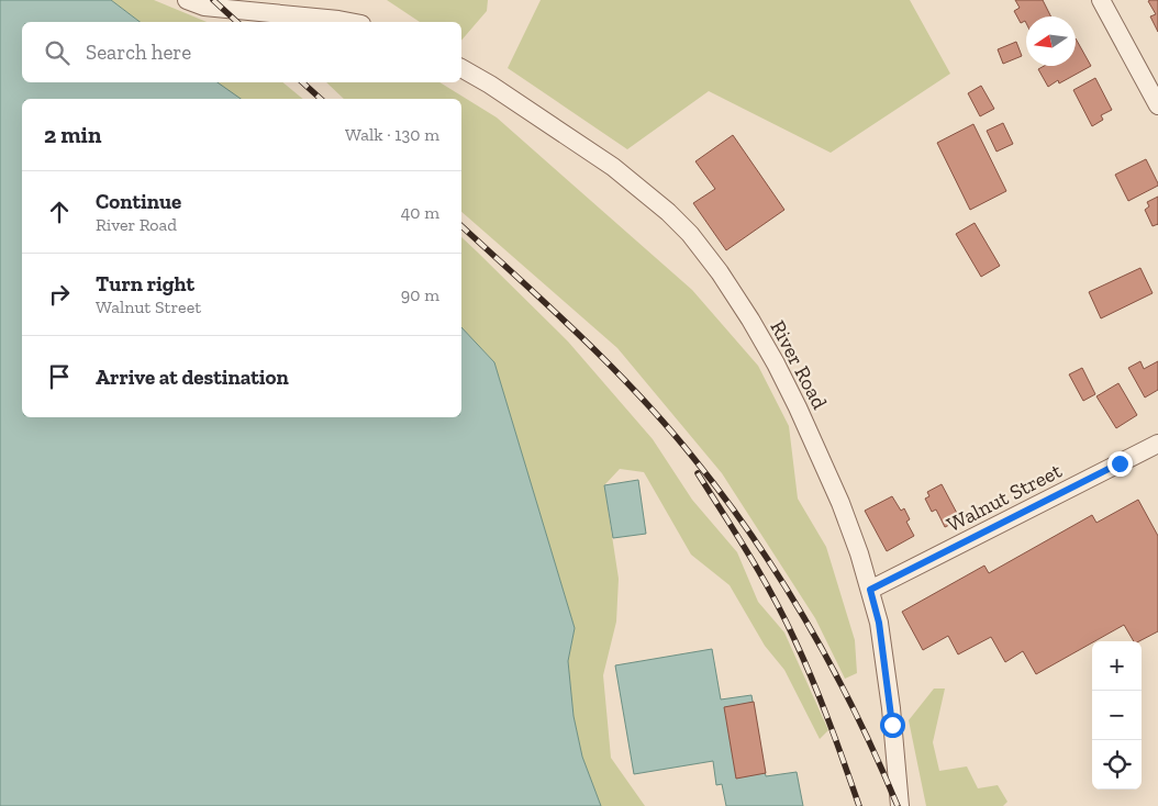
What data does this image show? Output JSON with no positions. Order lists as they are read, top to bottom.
{
  "streets": {
    "street": ["River Road", "Walnut Street"]
  },
  "crossings": [
    ["River Road", "Walnut Street"]
  ],
  "north": "left",
  "page": {
    "search": "Search here",
    "heading": ["2 min", "Walk · 130 m"],
    "list": [
      ["Continue", "River Road", "40 m"],
      ["Turn right", "Walnut Street", "90 m"],
      "Arrive at destination"
    ],
    "map_buttons": ["+", "−"]
  }
}
